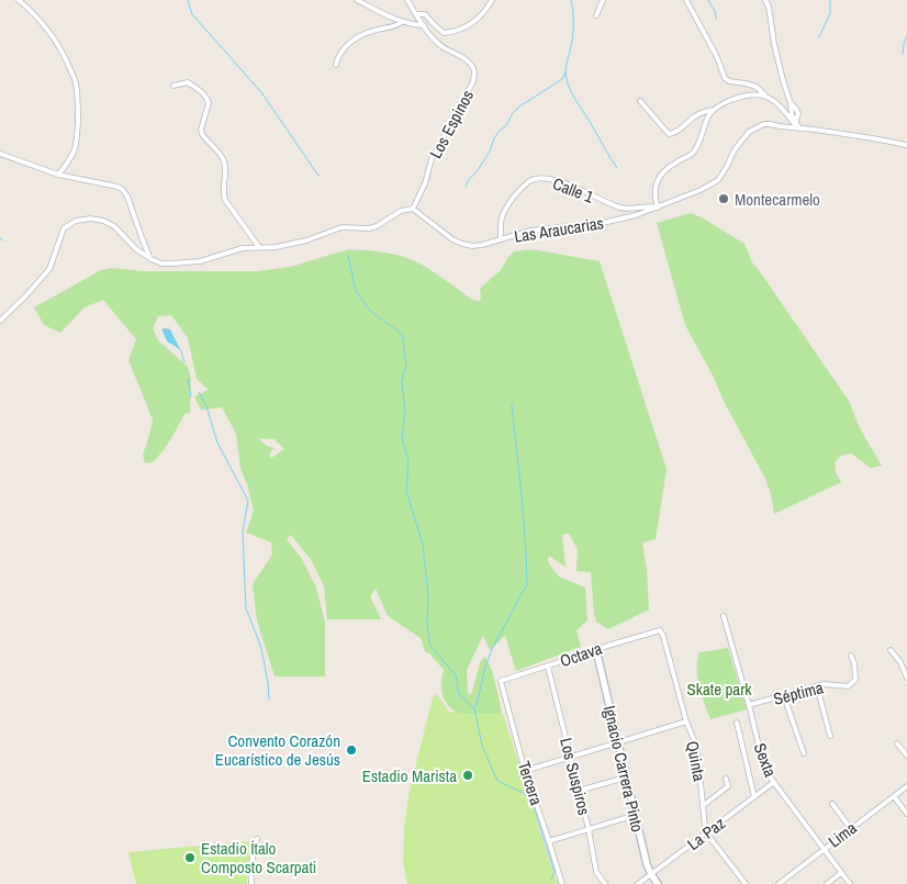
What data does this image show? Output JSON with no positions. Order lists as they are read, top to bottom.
{
  "streets": {
    "street": [
      "Los Espinos",
      "Calle 1",
      "Las Araucarias",
      "Octava",
      "Séptima",
      "Sexta",
      "Quinta",
      "Ignacio Carrera Pinto",
      "Los Suspiros",
      "Tercera",
      "La Paz",
      "Lima"
    ]
  },
  "crossings": [
    ["Los Espinos", "Las Araucarias"],
    ["Calle 1", "Las Araucarias"],
    ["Octava", "Quinta"],
    ["Octava", "Ignacio Carrera Pinto"],
    ["Octava", "Los Suspiros"],
    ["Octava", "Tercera"],
    ["Séptima", "Sexta"],
    ["Sexta", "La Paz"],
    ["Sexta", "Lima"],
    ["Quinta", "La Paz"],
    ["Ignacio Carrera Pinto", "La Paz"]
  ],
  "parks": ["Skate park"],
  "places": [
    "Montecarmelo",
    "Convento Corazón Eucarístico de Jesús",
    "Estadio Marista",
    "Estadio Ítalo Composto Scarpati"
  ]
}
